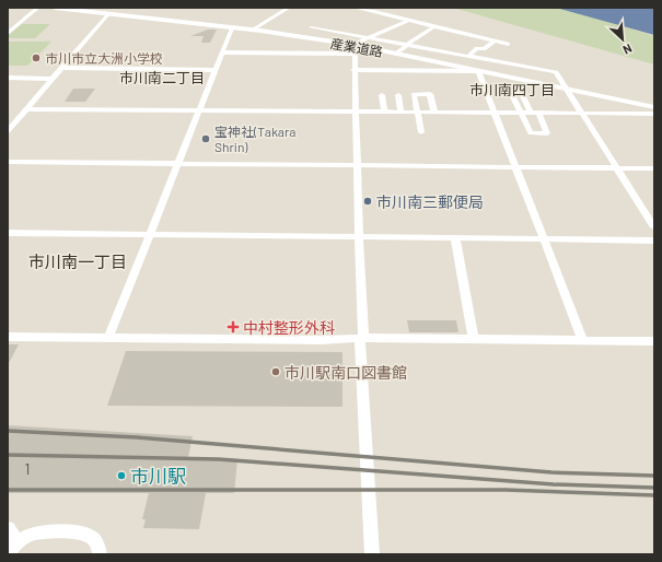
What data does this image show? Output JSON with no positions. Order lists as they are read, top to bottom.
{
  "streets": {
    "main road": ["産業道路"]
  },
  "districts": ["市川南二丁目", "市川南四丁目", "市川南一丁目"],
  "places": {
    "other": [
      "市川市立大洲小学校",
      "宝神社(Takara Shrin)",
      "市川南三郵便局",
      "市川駅南口図書館",
      "市川駅"
    ],
    "health": ["中村整形外科"]
  },
  "house_numbers": ["1"],
  "north": "bottom right"
}
